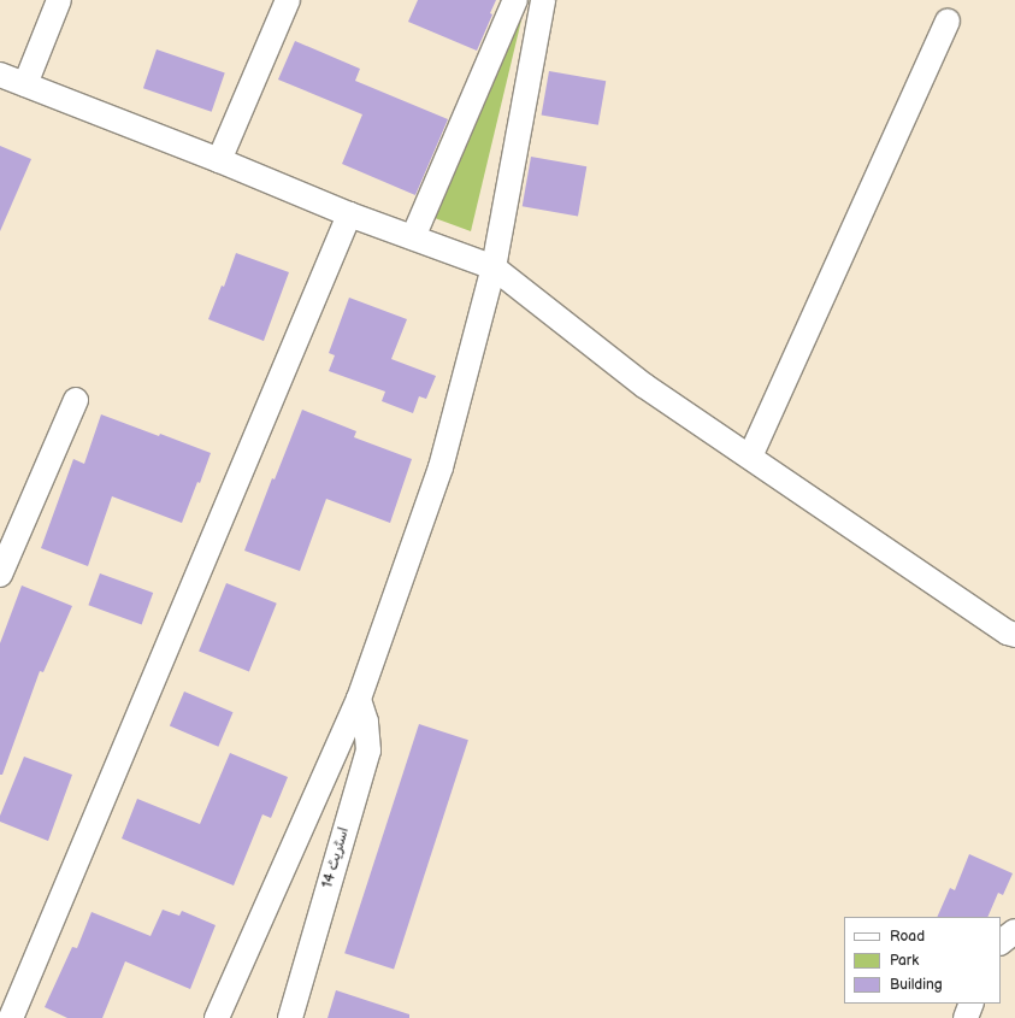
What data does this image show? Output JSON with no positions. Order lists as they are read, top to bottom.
{
  "streets": {
    "street": ["اسٹریٹ 14"]
  },
  "legend": ["Road", "Park", "Building"]
}
